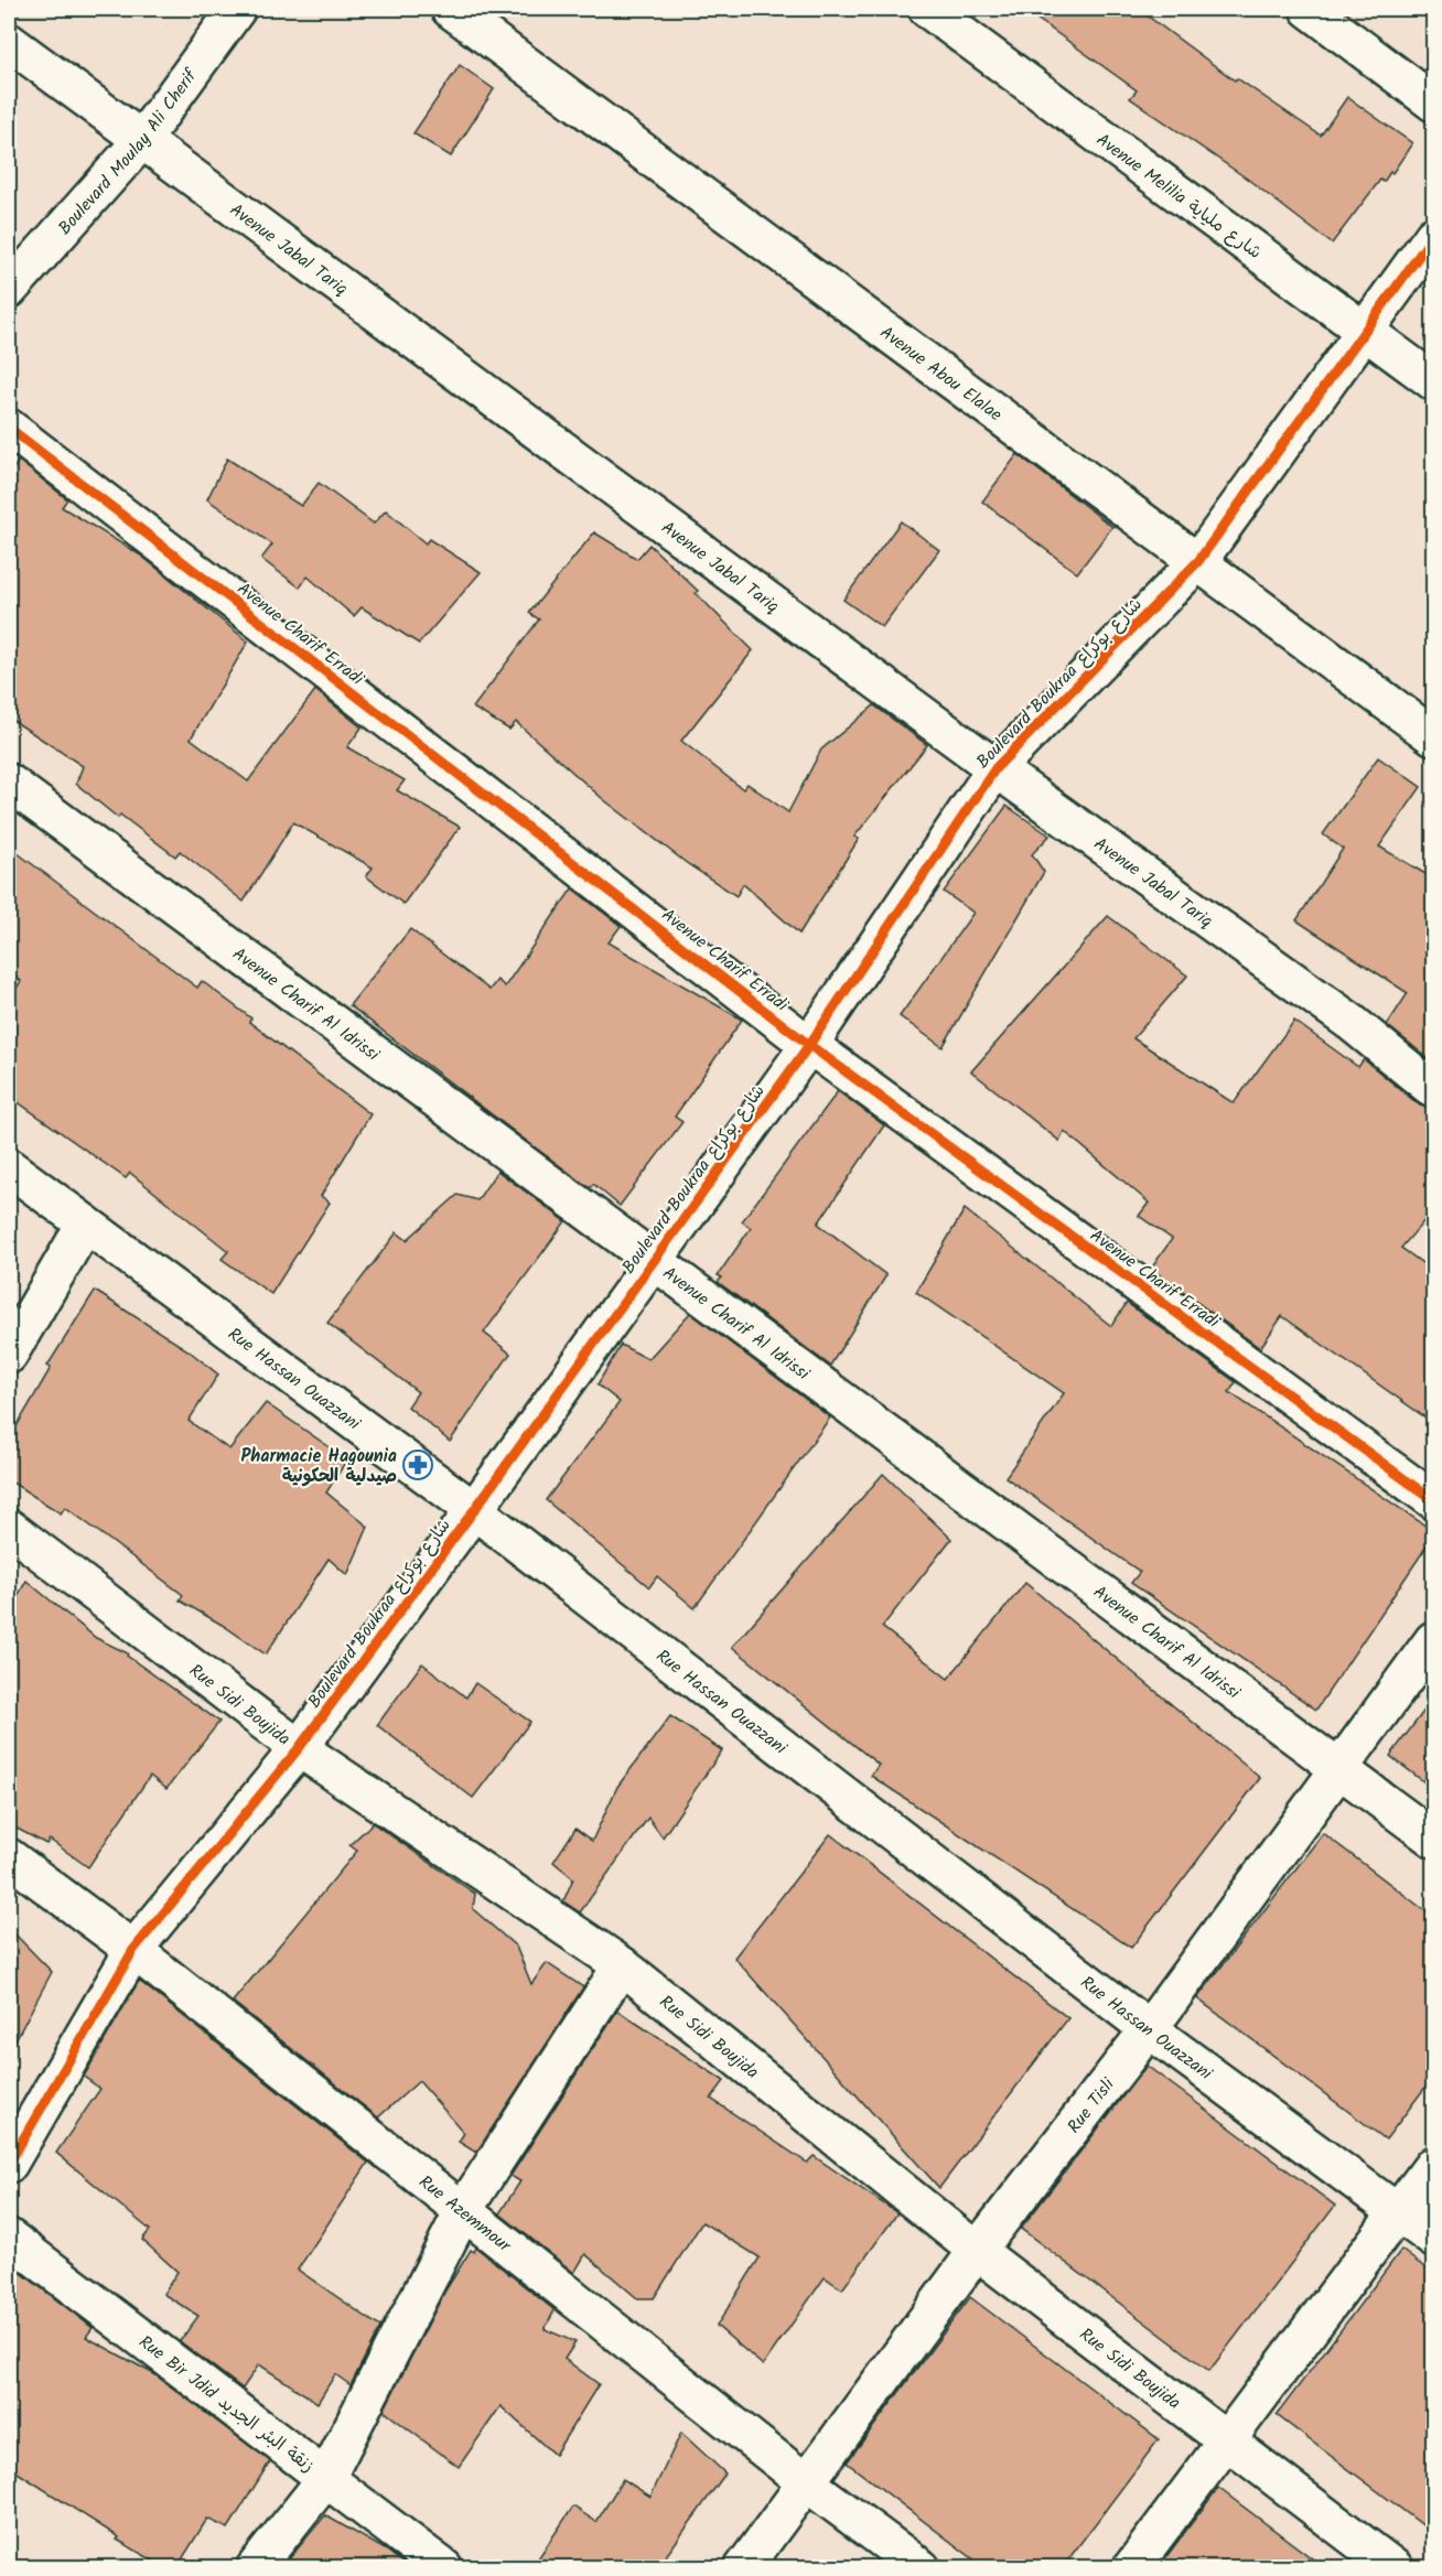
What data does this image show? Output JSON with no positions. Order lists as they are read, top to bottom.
{
  "streets": {
    "street": [
      "Boulevard Moulay Ali Cherif",
      "Avenue Melilia شارع ملياية",
      "Avenue Jabal Tariq",
      "Avenue Abou Elalae",
      "Avenue Charif Erradi",
      "Boulevard Boukraa شارع بوكراع",
      "Avenue Charif Al Idrissi",
      "Rue Hassan Ouazzani",
      "Rue Sidi Boujida",
      "Rue Tisli",
      "Rue Azemmour",
      "Rue Bir Jdid زنقة البئر الجديد"
    ]
  },
  "crossings": [
    ["Boulevard Moulay Ali Cherif", "Avenue Jabal Tariq"],
    ["Avenue Melilia شارع ملياية", "Boulevard Boukraa شارع بوكراع"],
    ["Avenue Jabal Tariq", "Boulevard Boukraa شارع بوكراع"],
    ["Avenue Abou Elalae", "Boulevard Boukraa شارع بوكراع"],
    ["Avenue Charif Erradi", "Boulevard Boukraa شارع بوكراع"],
    ["Boulevard Boukraa شارع بوكراع", "Avenue Charif Al Idrissi"],
    ["Boulevard Boukraa شارع بوكراع", "Rue Hassan Ouazzani"],
    ["Boulevard Boukraa شارع بوكراع", "Rue Sidi Boujida"],
    ["Boulevard Boukraa شارع بوكراع", "Rue Azemmour"],
    ["Avenue Charif Al Idrissi", "Rue Tisli"],
    ["Rue Hassan Ouazzani", "Rue Tisli"],
    ["Rue Sidi Boujida", "Rue Tisli"],
    ["Rue Tisli", "Rue Azemmour"]
  ],
  "places": {
    "pharmacy": ["Pharmacie Hagounia صيدلية الحكونية"]
  }
}
